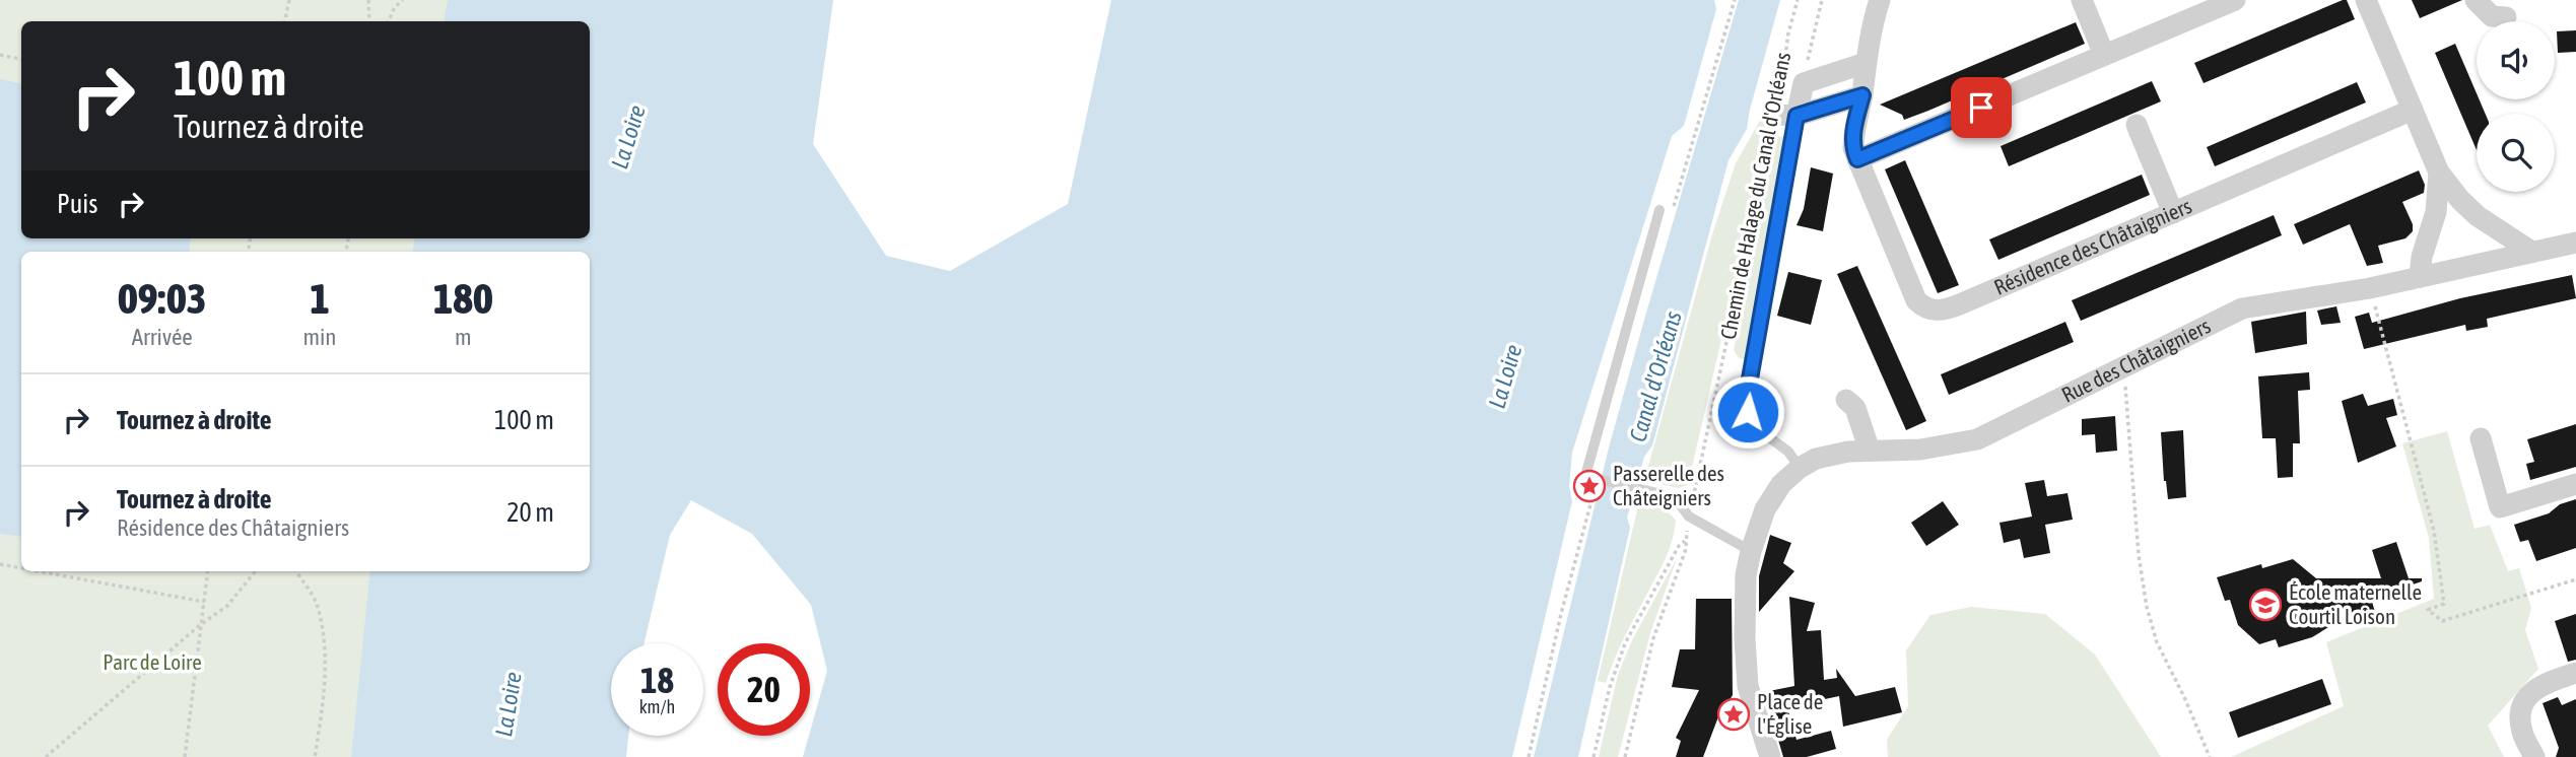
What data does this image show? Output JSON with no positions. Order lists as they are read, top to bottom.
{
  "streets": {
    "street": ["Résidence des Châtaigniers", "Rue des Châtaigniers"],
    "path": ["Chemin de Halage du Canal d'Orléans"]
  },
  "water": ["La Loire", "Canal d'Orléans"],
  "parks": ["Parc de Loire"],
  "places": {
    "place": ["Passerelle des Châteigniers", "Place de l'Église"],
    "school or university": ["École maternelle Courtil Loison"]
  },
  "page": {
    "turn": ["100 m", "Tournez à droite"],
    "then": "Puis",
    "eta": [
      "09:03",
      "Arrivée",
      "1",
      "min",
      "180",
      "m"
    ],
    "list": [
      {
        "name": "Tournez à droite",
        "value": "100 m"
      },
      {
        "name": "Tournez à droite",
        "note": "Résidence des Châtaigniers",
        "value": "20 m"
      }
    ],
    "speed": "18 km/h",
    "limit": "20"
  }
}
